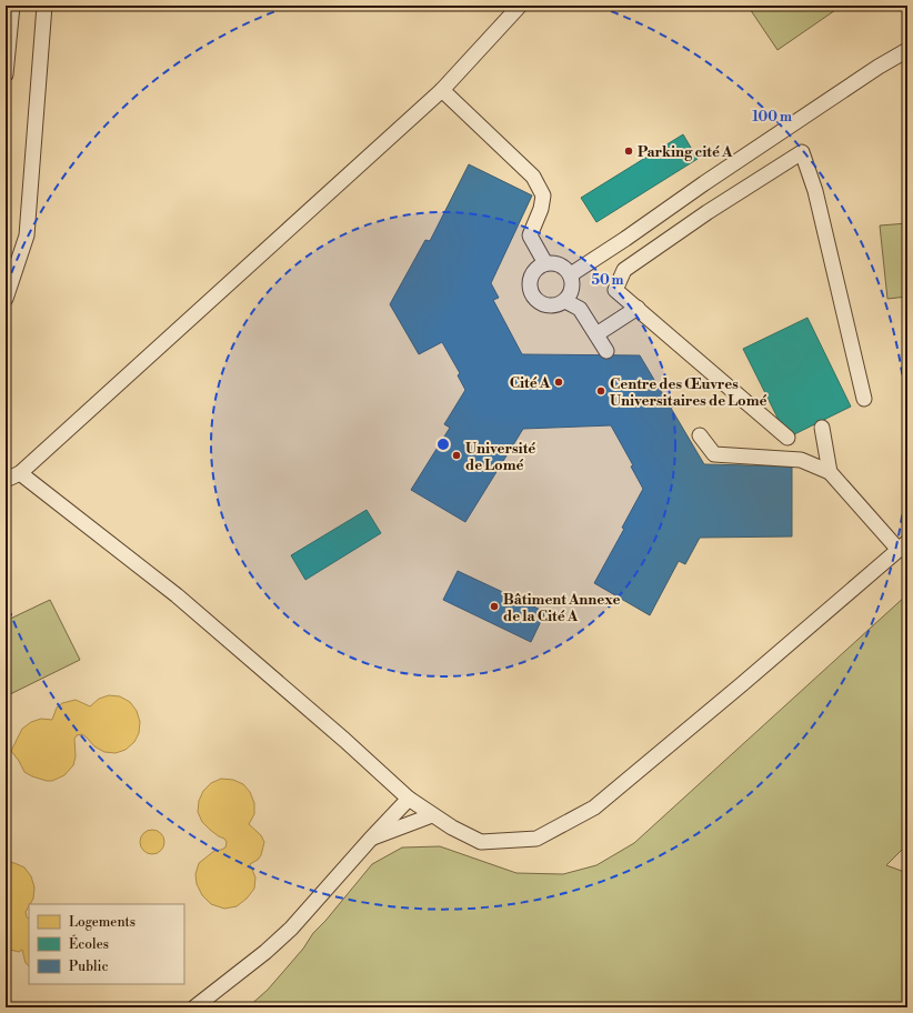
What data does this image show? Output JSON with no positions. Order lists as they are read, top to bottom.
{
  "places": [
    "Parking cité A",
    "Cité A",
    "Centre des Œuvres Universitaires de Lomé",
    "Université de Lomé",
    "Bâtiment Annexe de la Cité A"
  ],
  "legend": ["Logements", "Écoles", "Public"],
  "rings": ["100 m", "50 m"]
}
